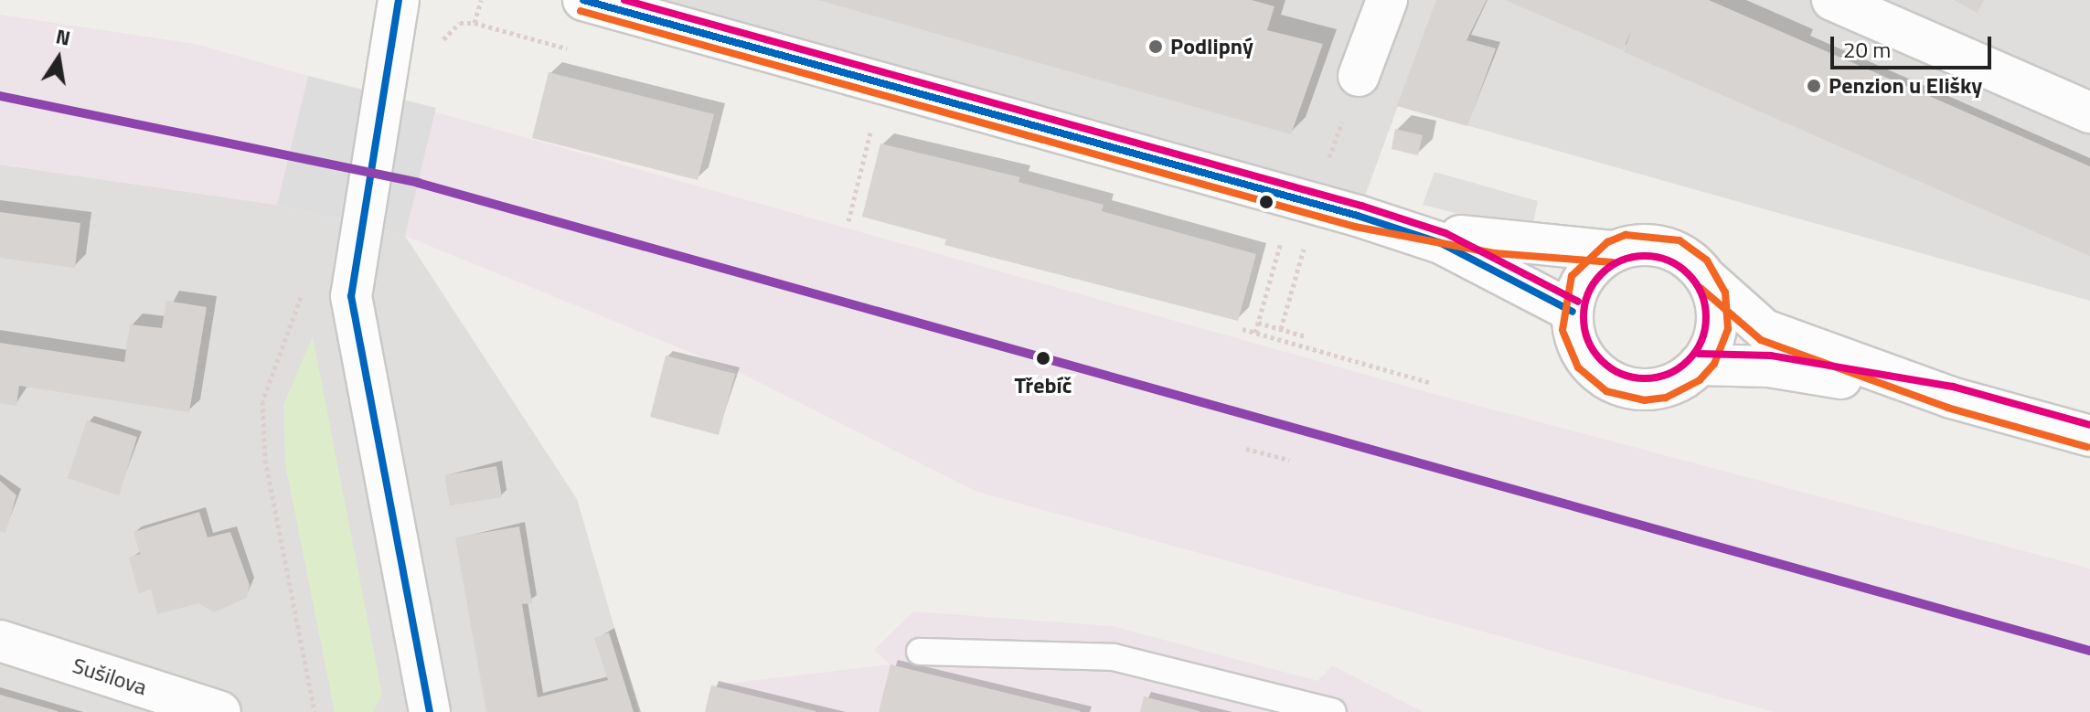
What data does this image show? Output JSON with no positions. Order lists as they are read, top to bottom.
{
  "streets": {
    "street": ["Sušilova"]
  },
  "places": ["Podlipný", "Penzion u Elišky", "Třebíč"],
  "scale_bar": "20 m",
  "north": "top"
}
